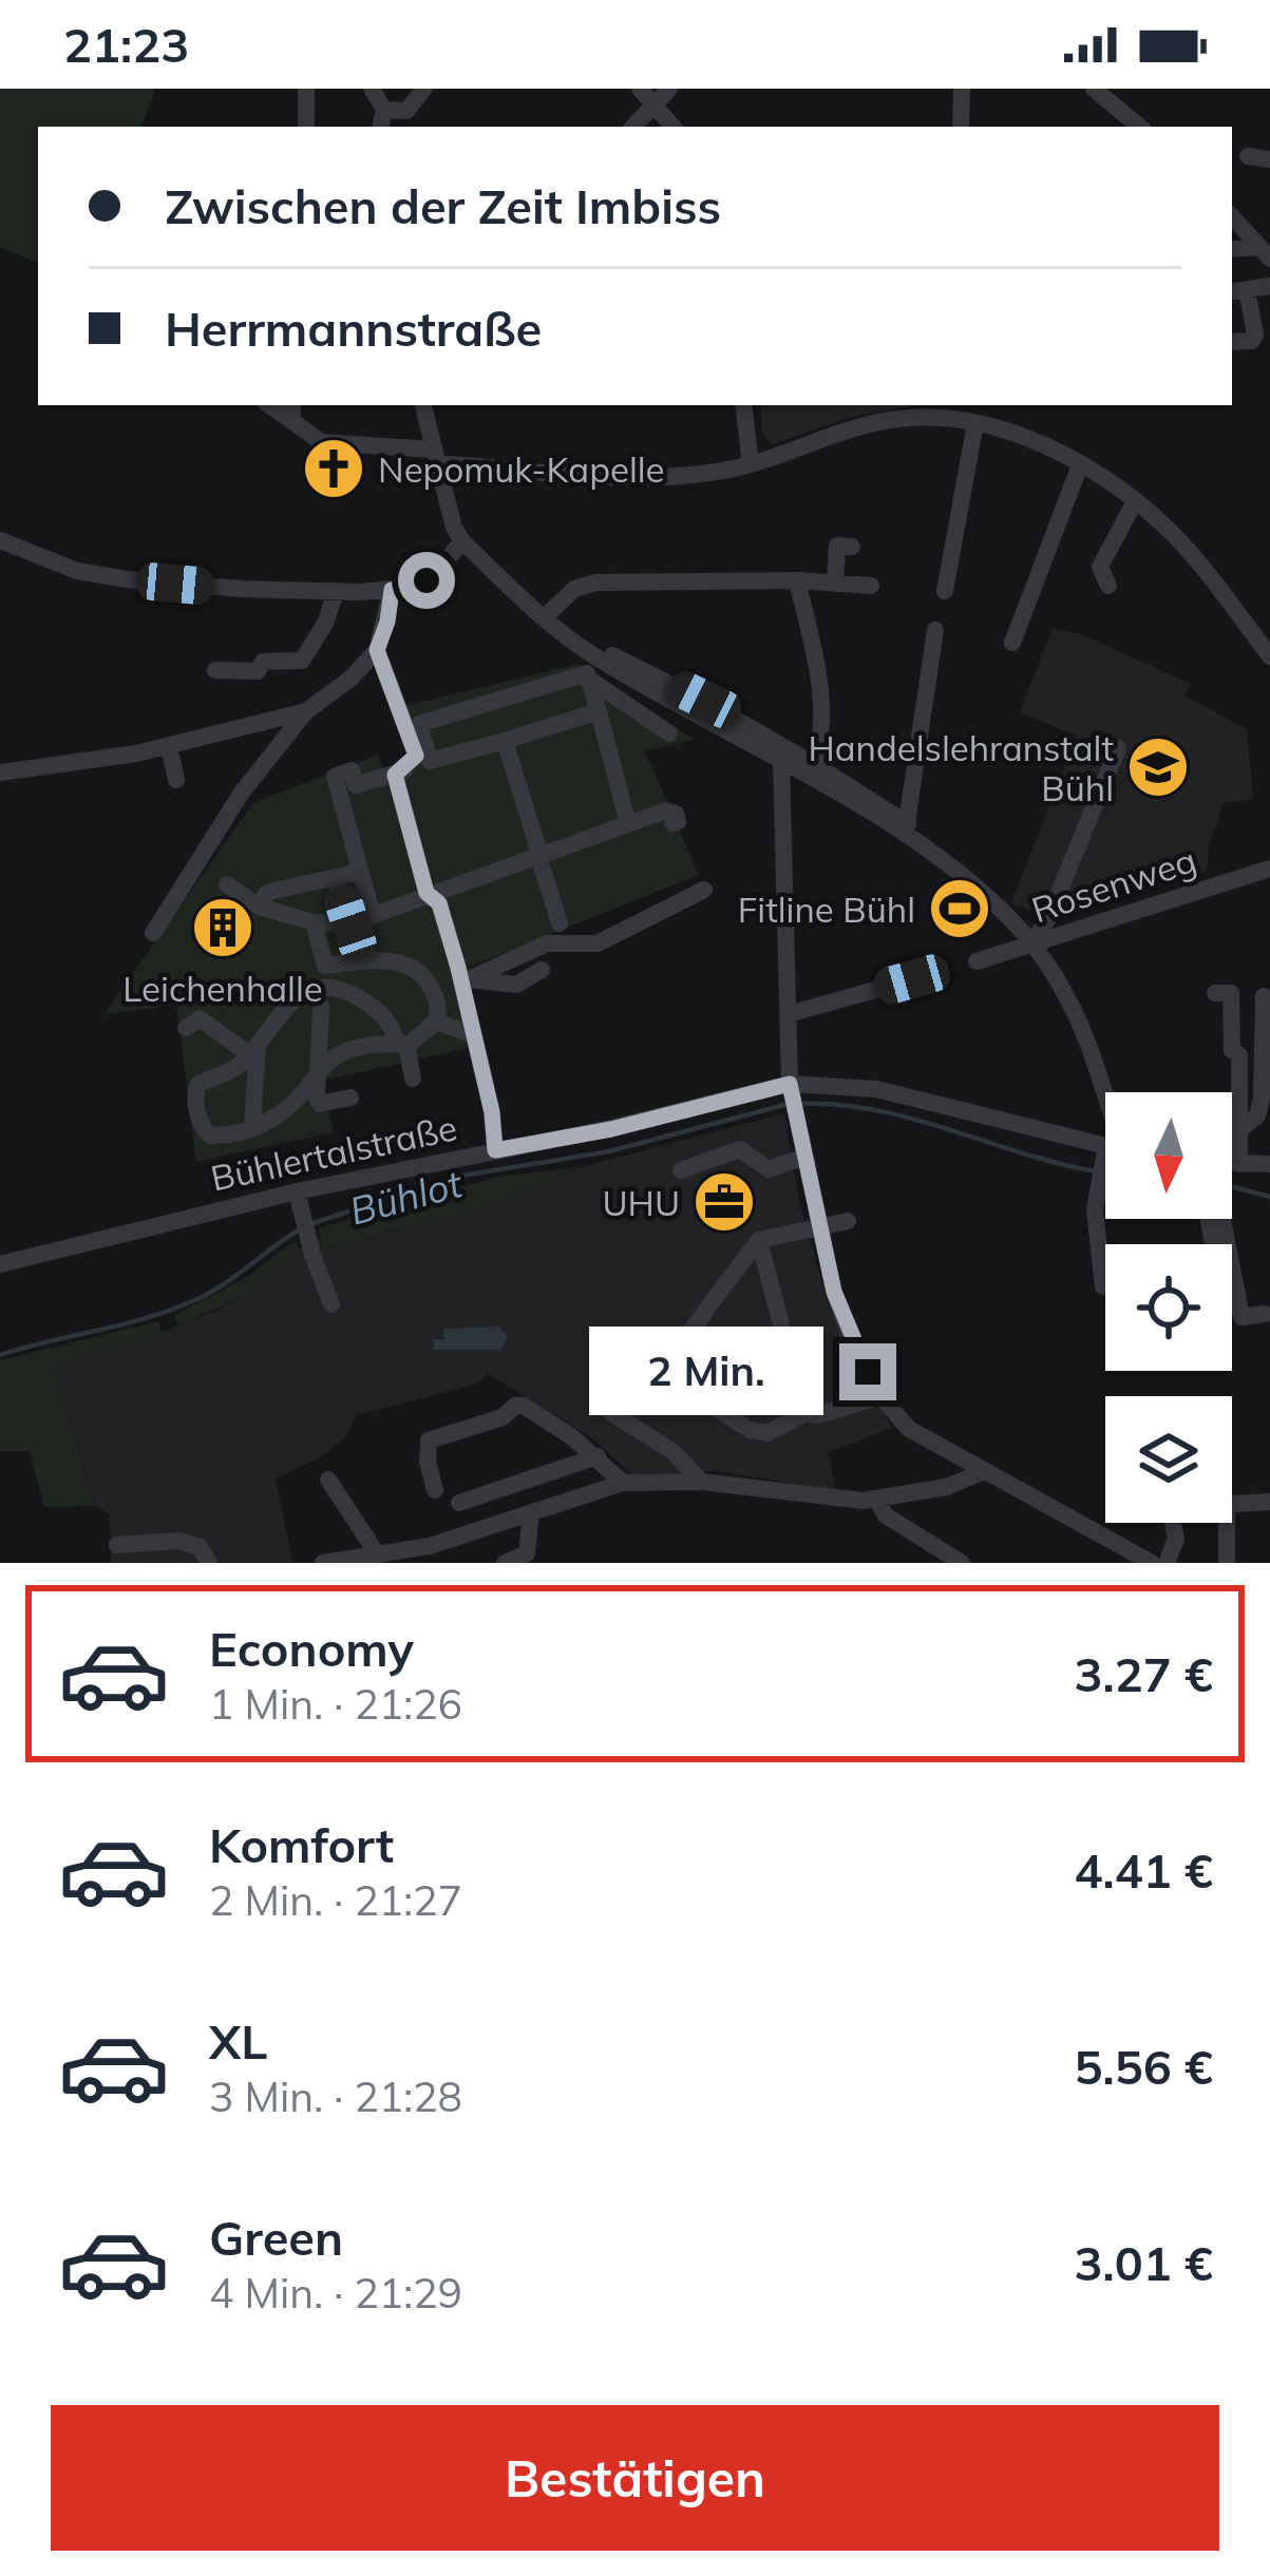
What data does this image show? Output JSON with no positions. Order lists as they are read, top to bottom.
{
  "streets": {
    "street": ["Rosenweg", "Bühlertalstraße"]
  },
  "water": ["Bühlot"],
  "places": {
    "church": ["Nepomuk-Kapelle"],
    "school or university": ["Handelslehranstalt Bühl"],
    "sports": ["Fitline Bühl"],
    "building": ["Leichenhalle"],
    "office": ["UHU"]
  },
  "north": "bottom",
  "page": {
    "status": "21:23",
    "banner": ["Zwischen der Zeit Imbiss", "Herrmannstraße"],
    "bubble": "2 Min.",
    "list": [
      {
        "name": "Economy",
        "note": "1 Min. · 21:26",
        "value": "3.27 €"
      },
      {
        "name": "Komfort",
        "note": "2 Min. · 21:27",
        "value": "4.41 €"
      },
      {
        "name": "XL",
        "note": "3 Min. · 21:28",
        "value": "5.56 €"
      },
      {
        "name": "Green",
        "note": "4 Min. · 21:29",
        "value": "3.01 €"
      }
    ],
    "buttons": "Bestätigen"
  }
}
